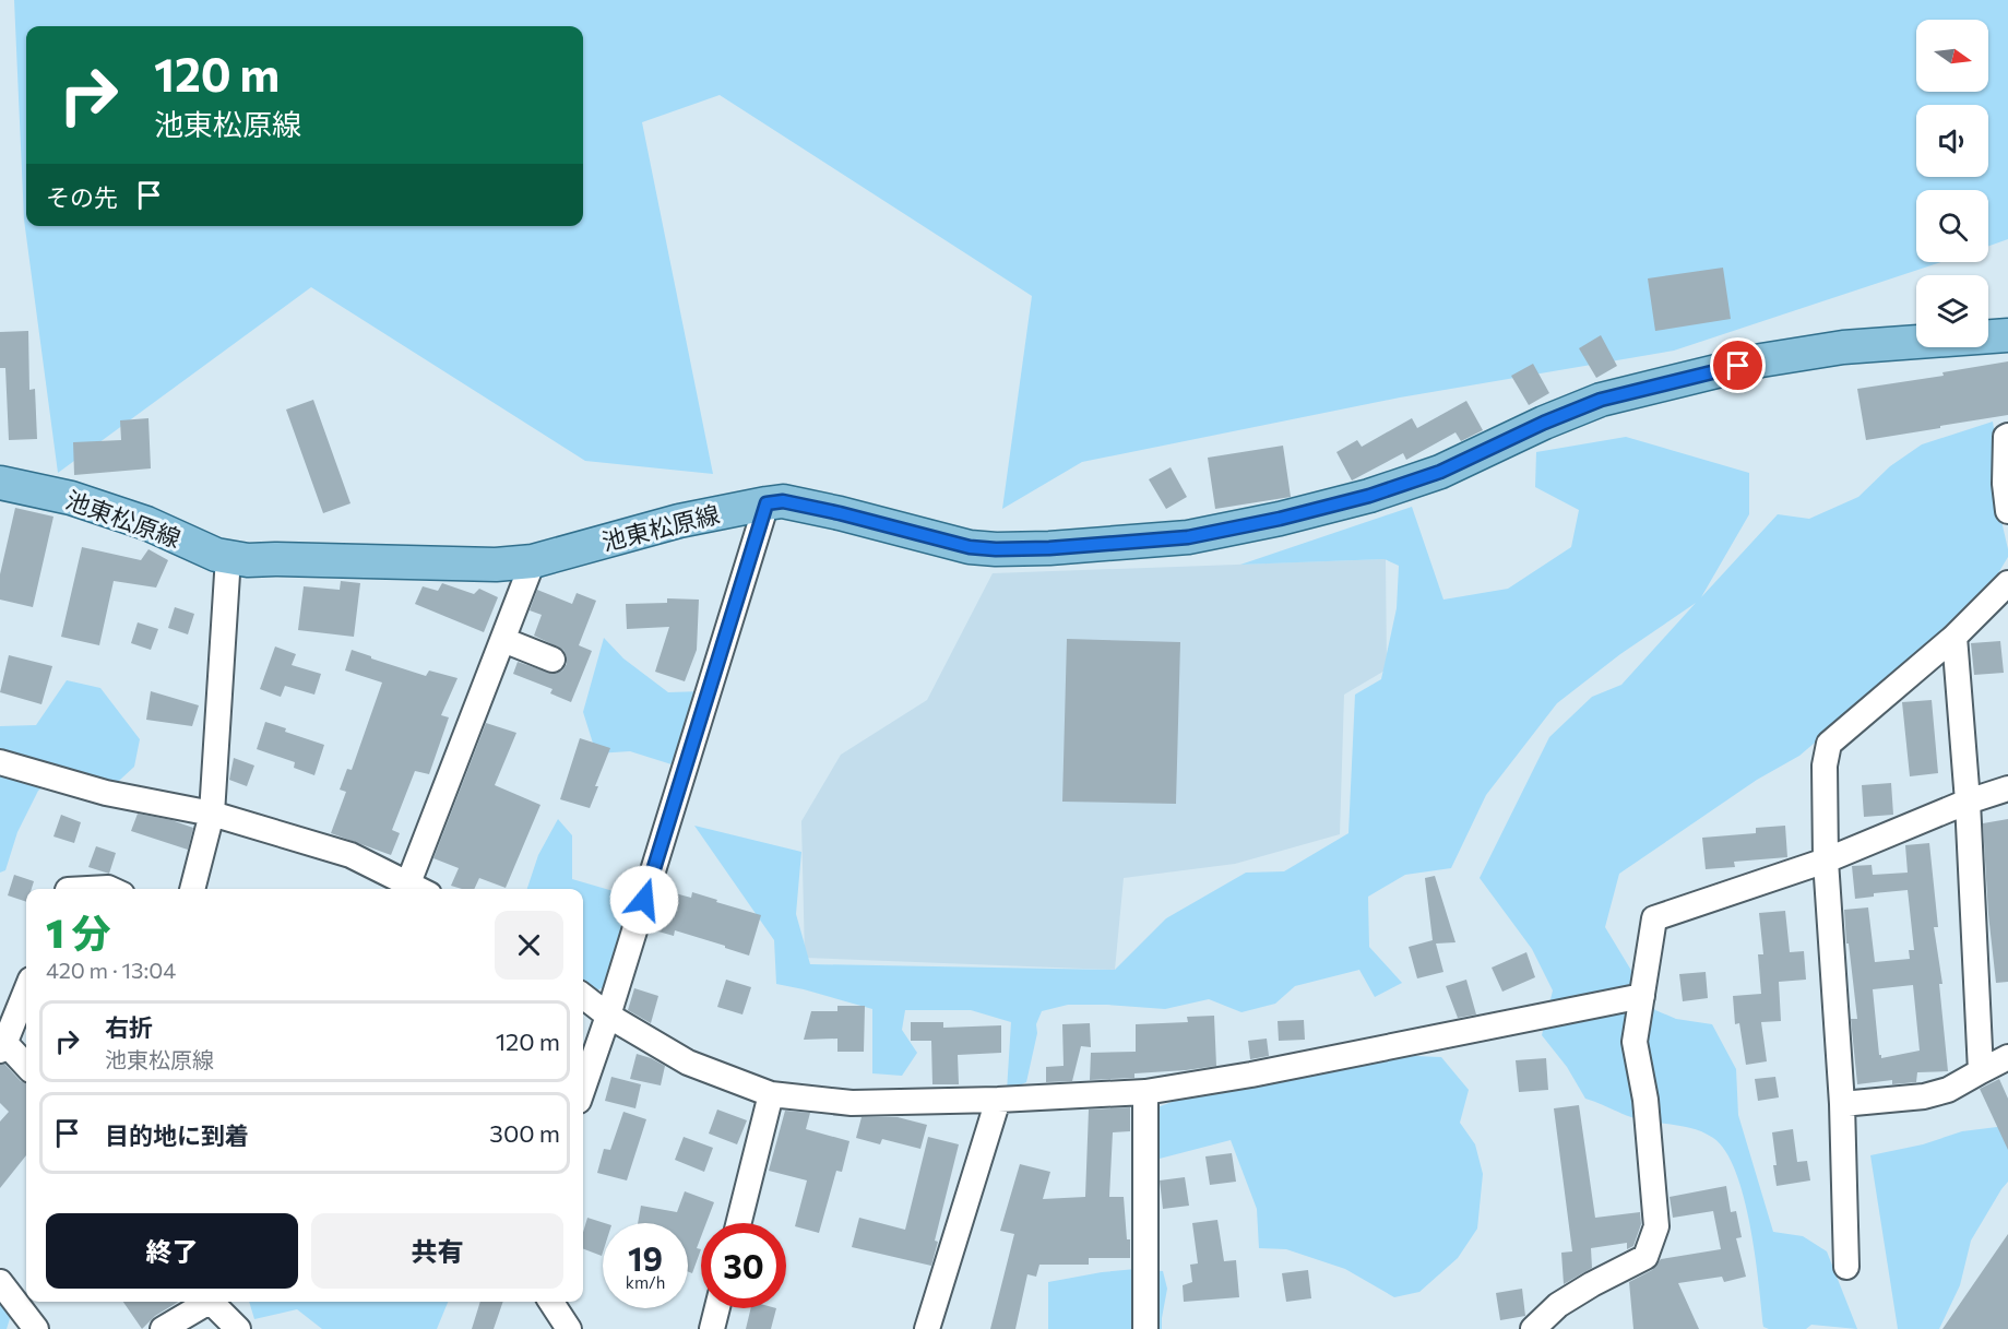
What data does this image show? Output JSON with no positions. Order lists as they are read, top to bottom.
{
  "streets": {
    "main road": ["池東松原線"]
  },
  "north": "right",
  "page": {
    "turn": ["120 m", "池東松原線"],
    "then": "その先",
    "heading": ["1 分", "420 m · 13:04"],
    "list": [
      {
        "name": "右折",
        "note": "池東松原線",
        "value": "120 m"
      },
      {
        "name": "目的地に到着",
        "value": "300 m"
      }
    ],
    "buttons": ["終了", "共有"],
    "speed": "19 km/h",
    "limit": "30"
  }
}
